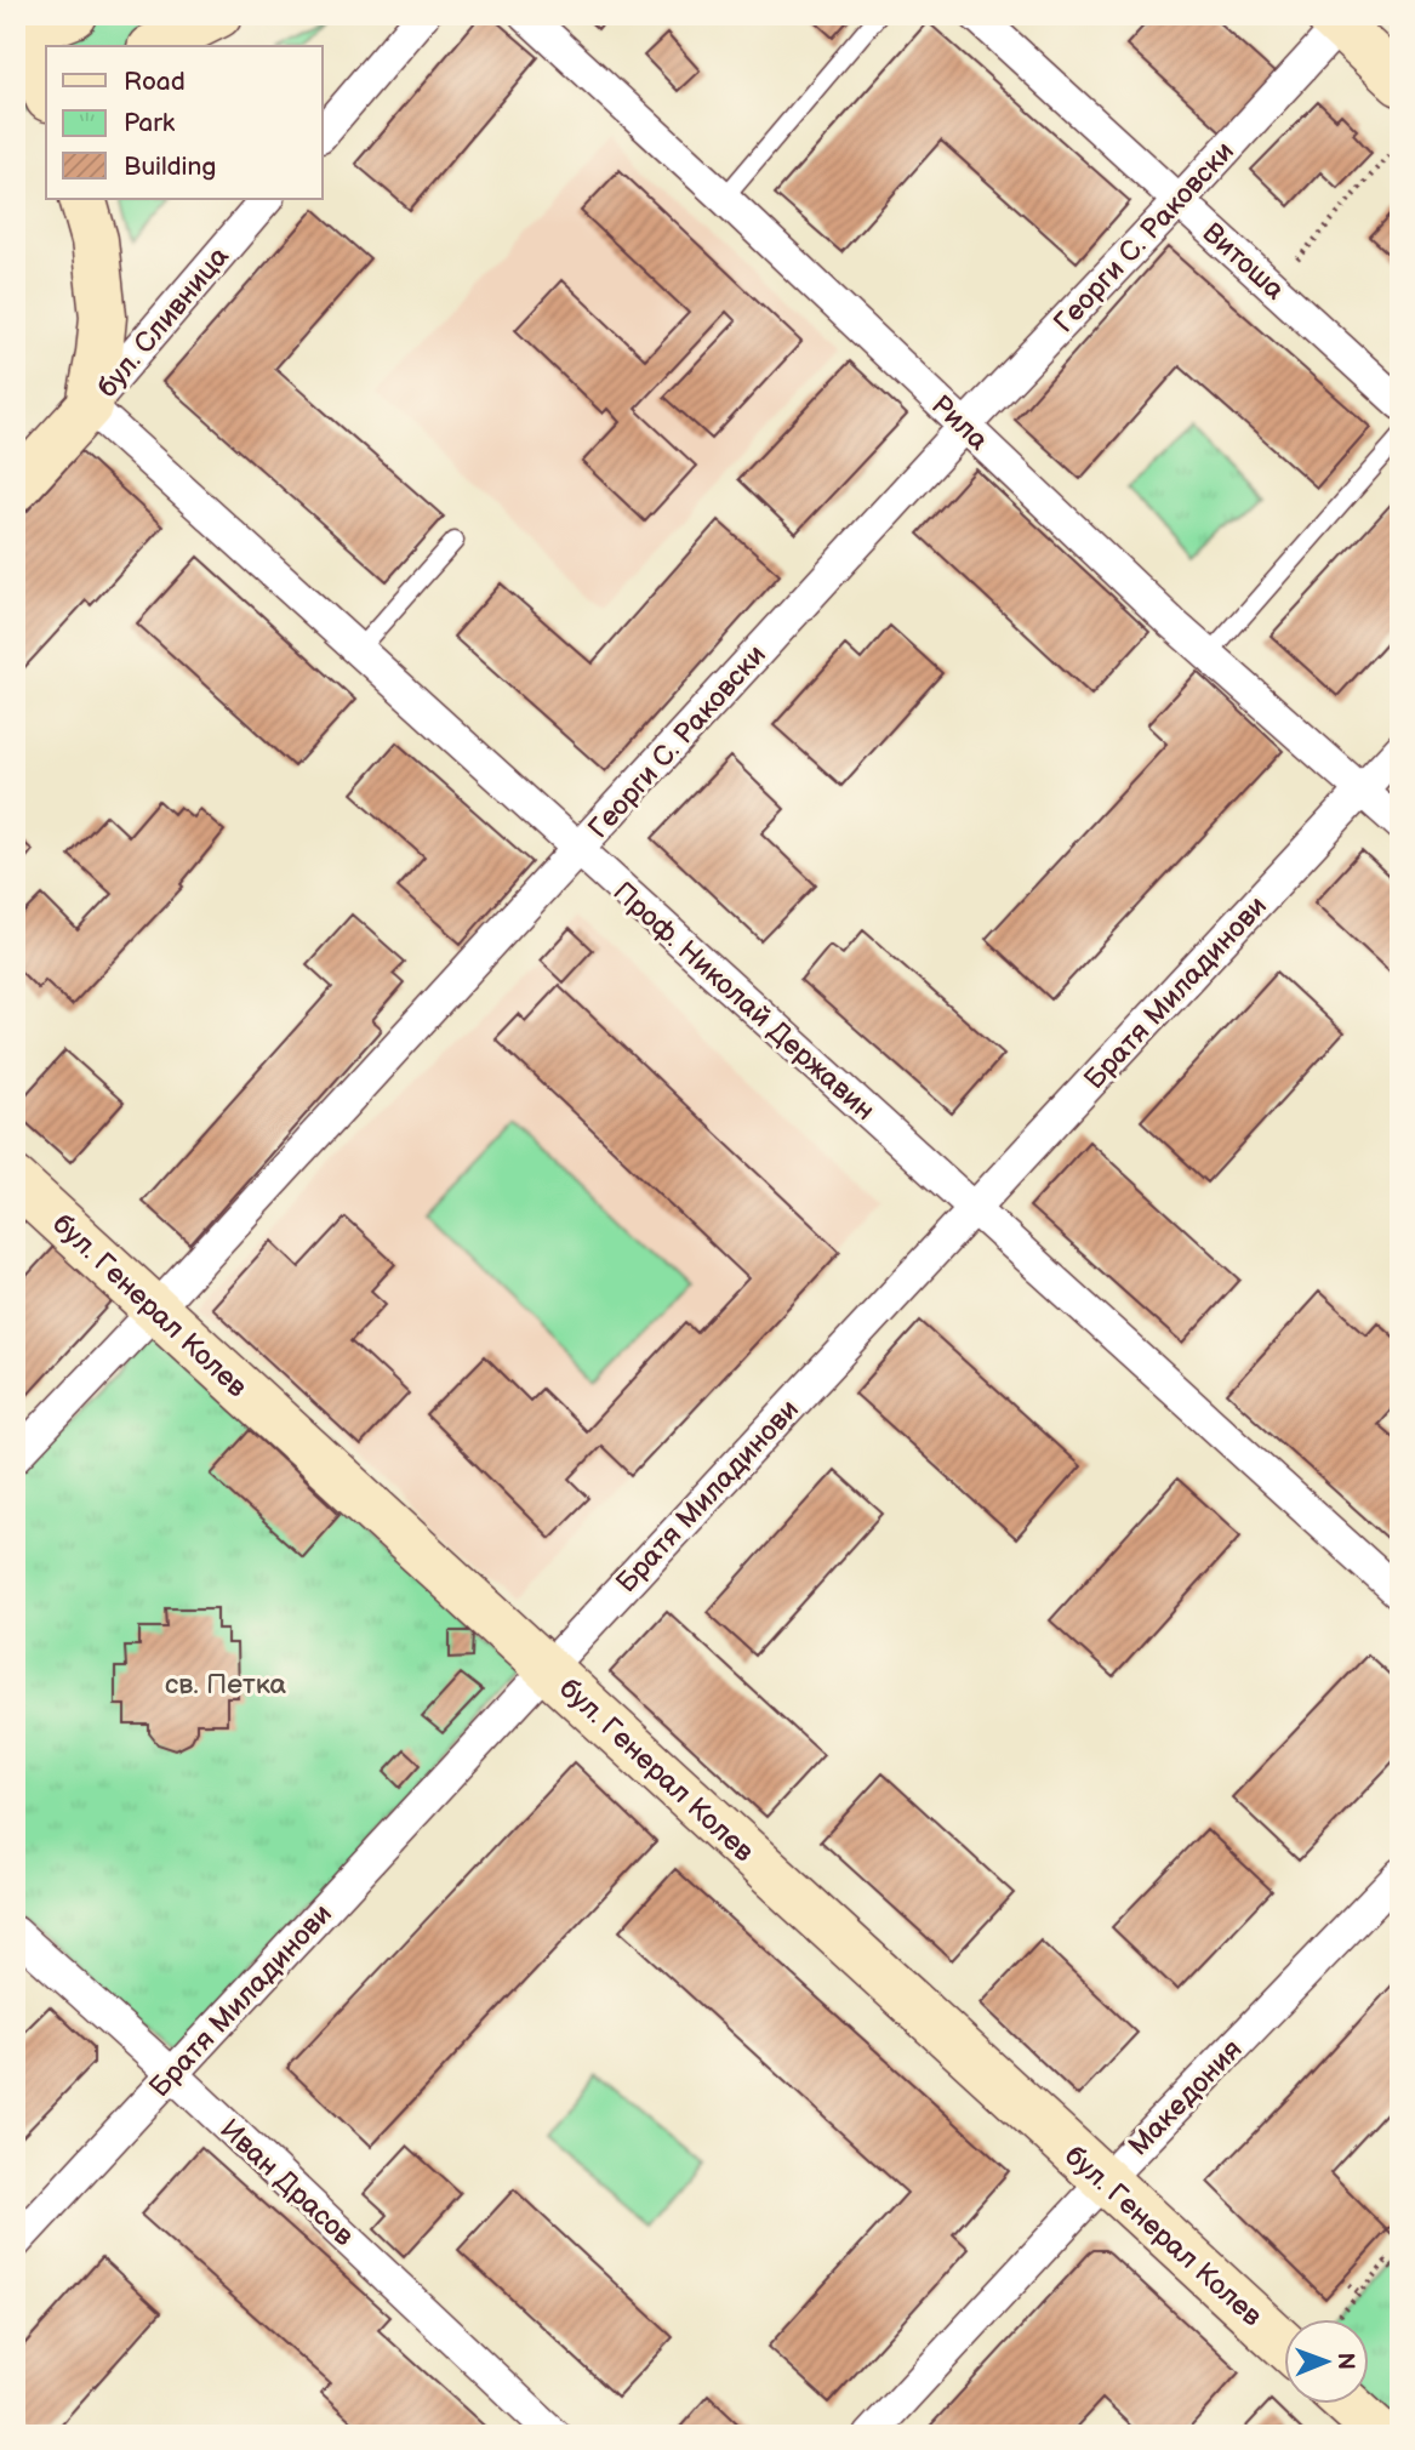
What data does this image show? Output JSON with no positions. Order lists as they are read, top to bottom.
{
  "streets": {
    "street": [
      "Георги С. Раковски",
      "Витоша",
      "бул. Сливница",
      "Рила",
      "Братя Миладинови",
      "Проф. Николай Державин",
      "бул. Генерал Колев",
      "Македония",
      "Иван Драсов"
    ]
  },
  "crossings": [
    ["Георги С. Раковски", "Витоша"],
    ["Георги С. Раковски", "Рила"],
    ["Георги С. Раковски", "Проф. Николай Державин"],
    ["Георги С. Раковски", "бул. Генерал Колев"],
    ["бул. Сливница", "Проф. Николай Державин"],
    ["Рила", "Братя Миладинови"],
    ["Братя Миладинови", "Проф. Николай Державин"],
    ["Братя Миладинови", "бул. Генерал Колев"],
    ["Братя Миладинови", "Иван Драсов"],
    ["бул. Генерал Колев", "Македония"]
  ],
  "parks": ["св. Петка"],
  "legend": ["Road", "Park", "Building"],
  "north": "right"
}
